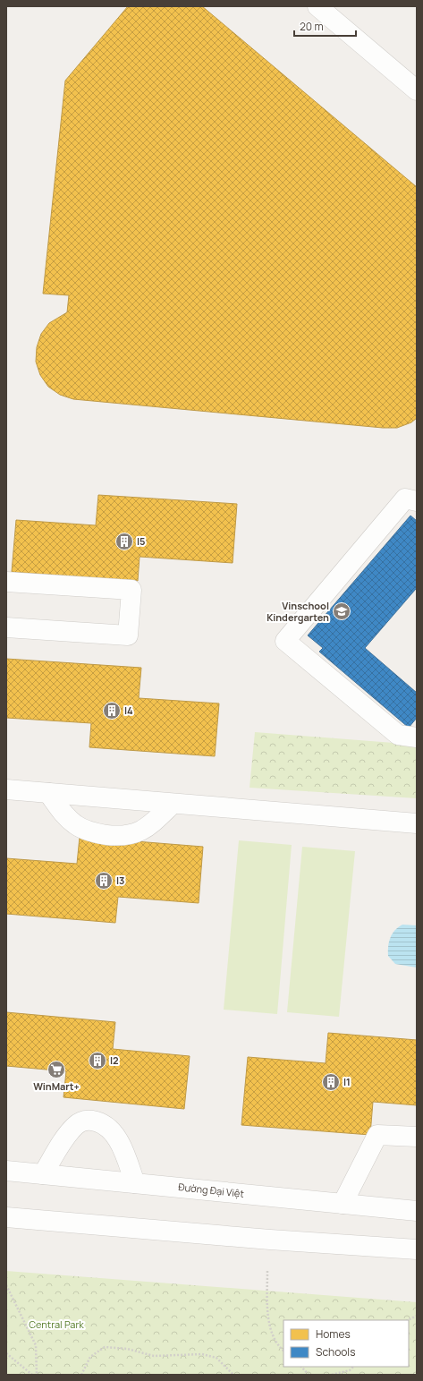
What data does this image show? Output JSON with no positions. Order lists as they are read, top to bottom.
{
  "streets": {
    "street": ["Đường Đại Việt"]
  },
  "parks": ["Central Park"],
  "places": {
    "building": [
      "I5",
      "I4",
      "I3",
      "I2",
      "I1"
    ],
    "school or university": ["Vinschool Kindergarten"],
    "supermarket": ["WinMart+"]
  },
  "legend": ["Homes", "Schools"],
  "scale_bar": "20 m"
}
